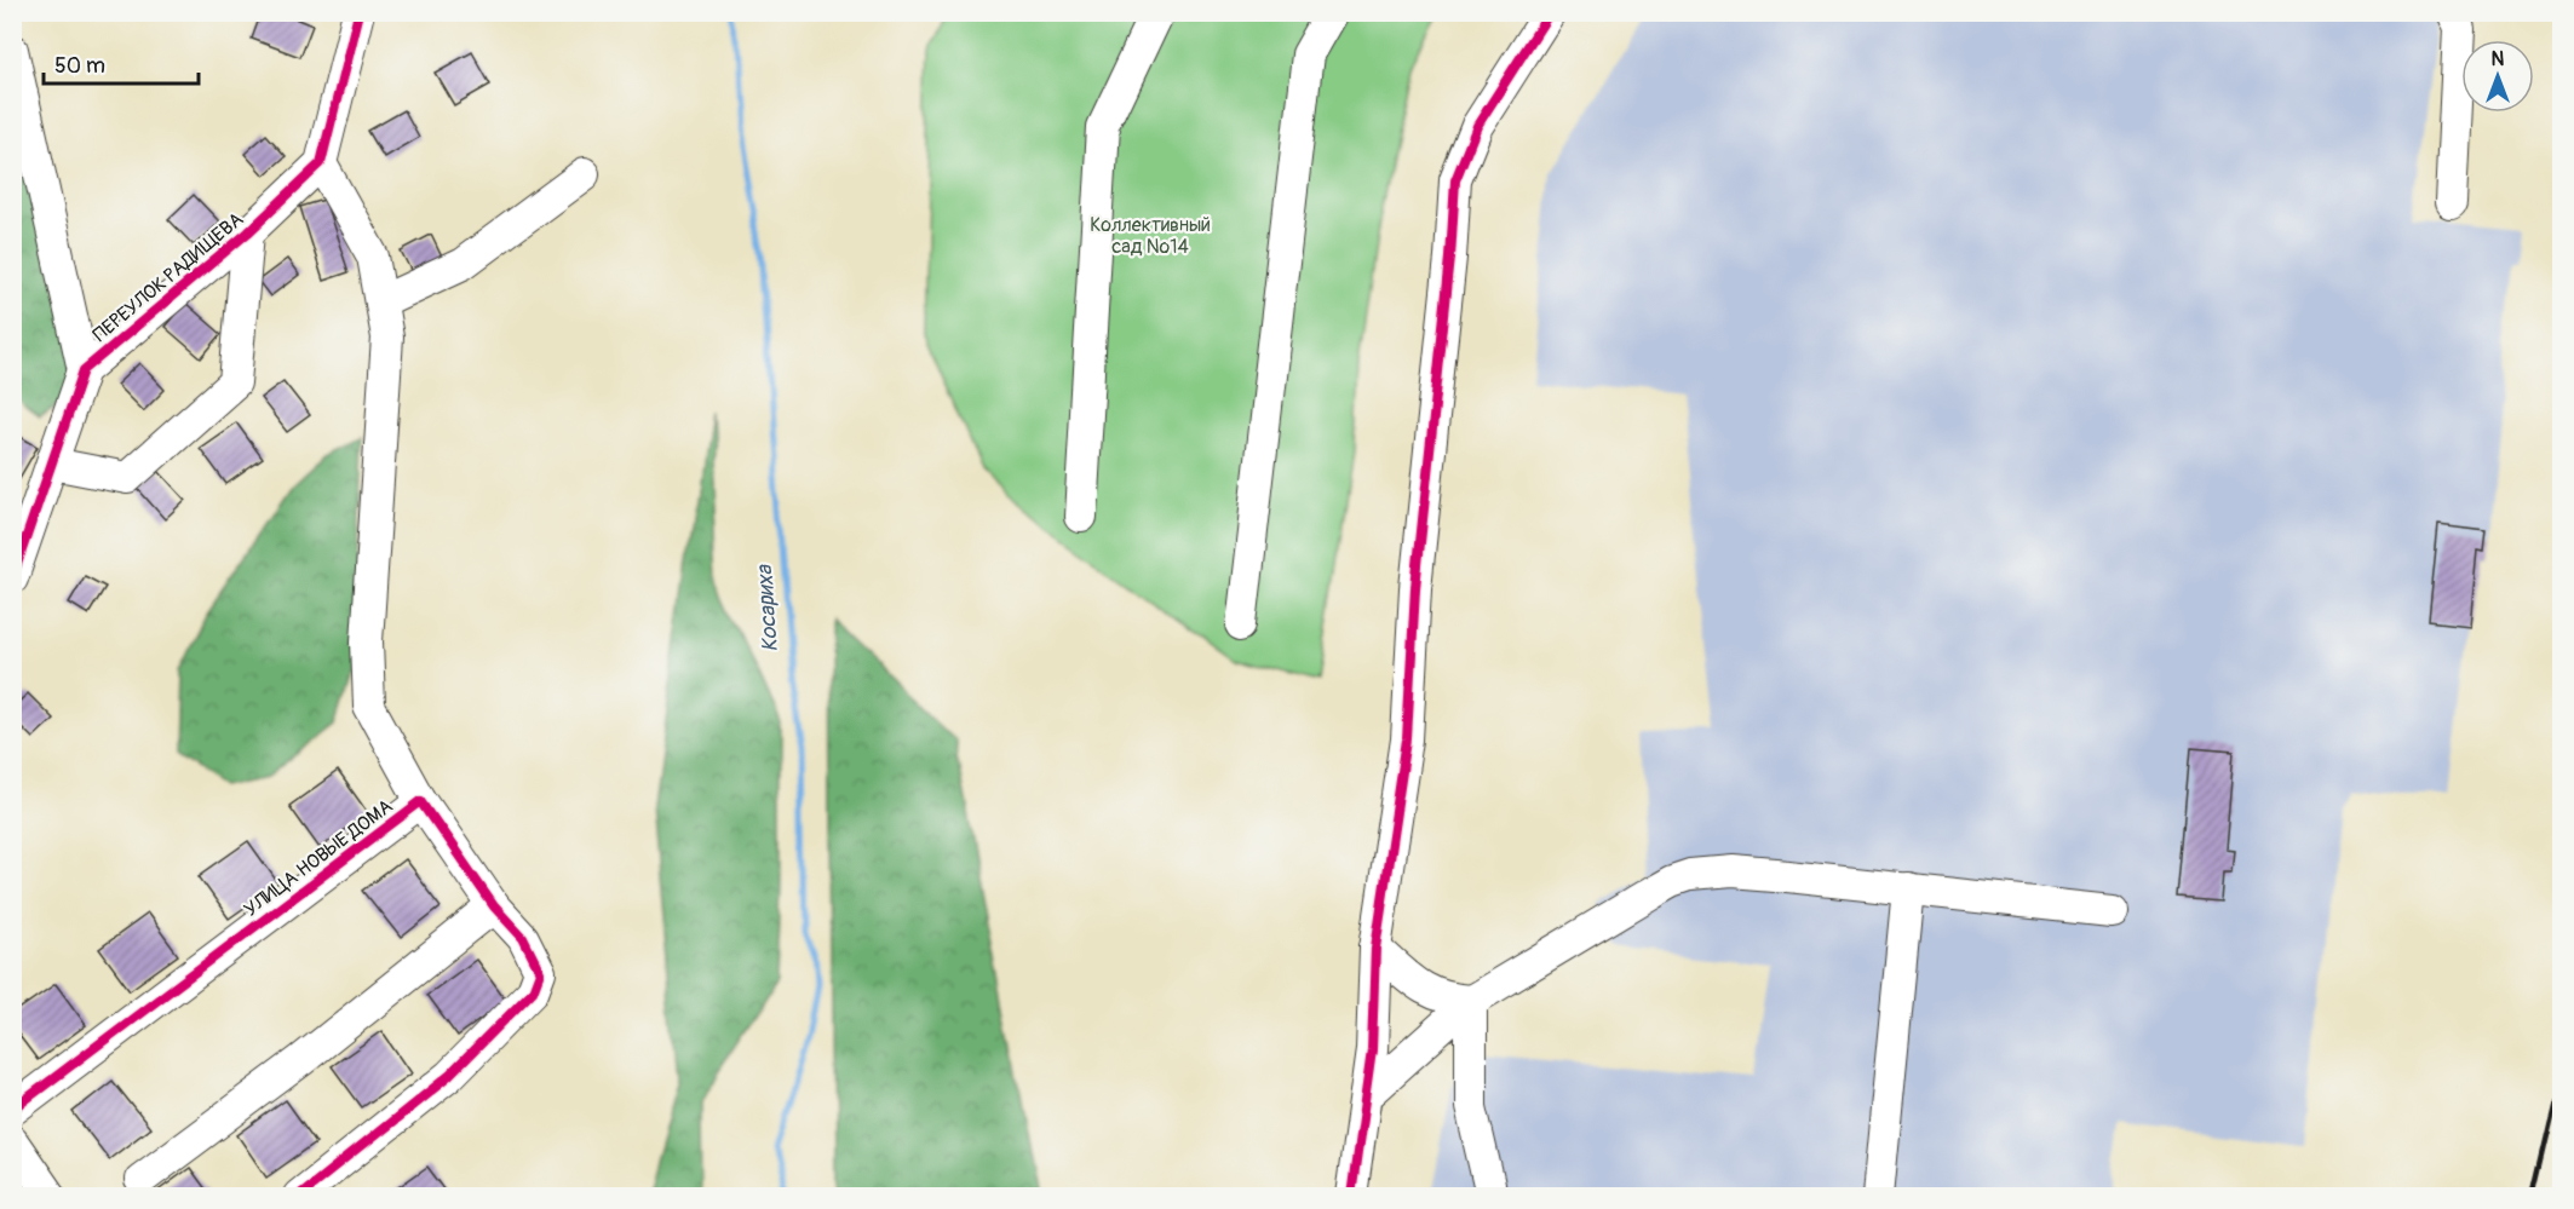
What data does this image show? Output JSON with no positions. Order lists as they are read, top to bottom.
{
  "streets": {
    "street": ["ПЕРЕУЛОК РАДИЩЕВА", "УЛИЦА НОВЫЕ ДОМА"]
  },
  "water": ["Косариха"],
  "parks": ["Коллективный сад №14"],
  "scale_bar": "50 m",
  "north": "top"
}
